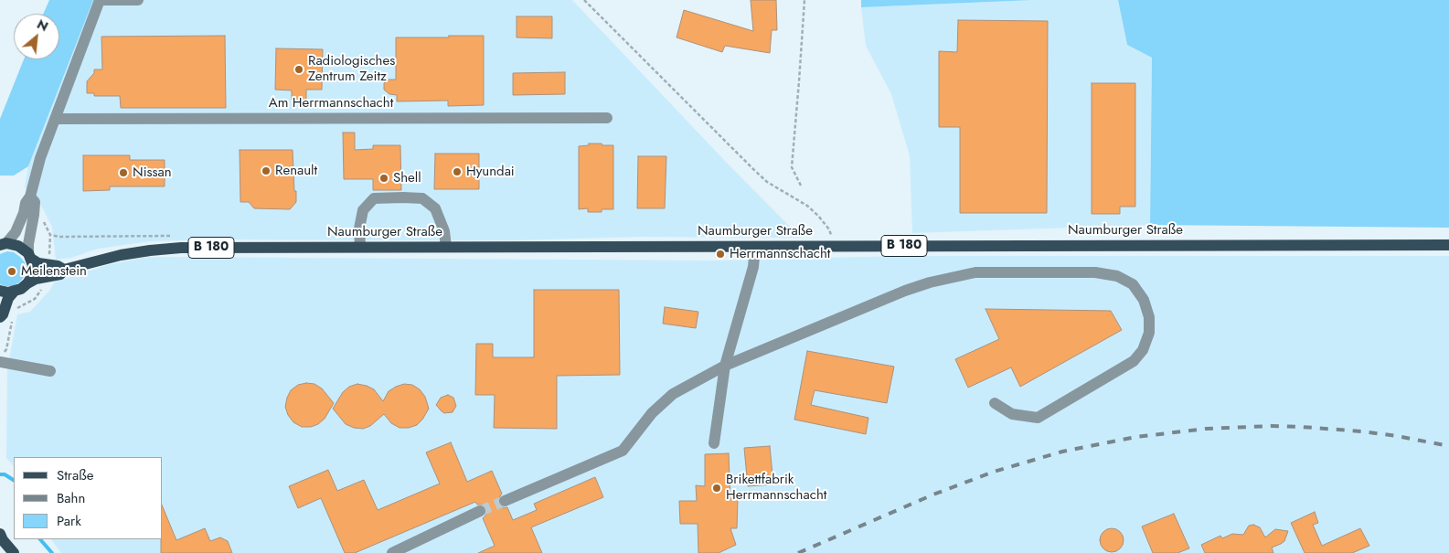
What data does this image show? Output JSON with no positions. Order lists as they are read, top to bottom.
{
  "streets": {
    "main road": ["Naumburger Straße", "B 180"],
    "street": ["Am Herrmannschacht"]
  },
  "places": [
    "Radiologisches Zentrum Zeitz",
    "Renault",
    "Hyundai",
    "Nissan",
    "Shell",
    "Herrmannschacht",
    "Meilenstein",
    "Brikettfabrik Herrmannschacht"
  ],
  "legend": ["Straße", "Bahn", "Park"],
  "north": "top right"
}
